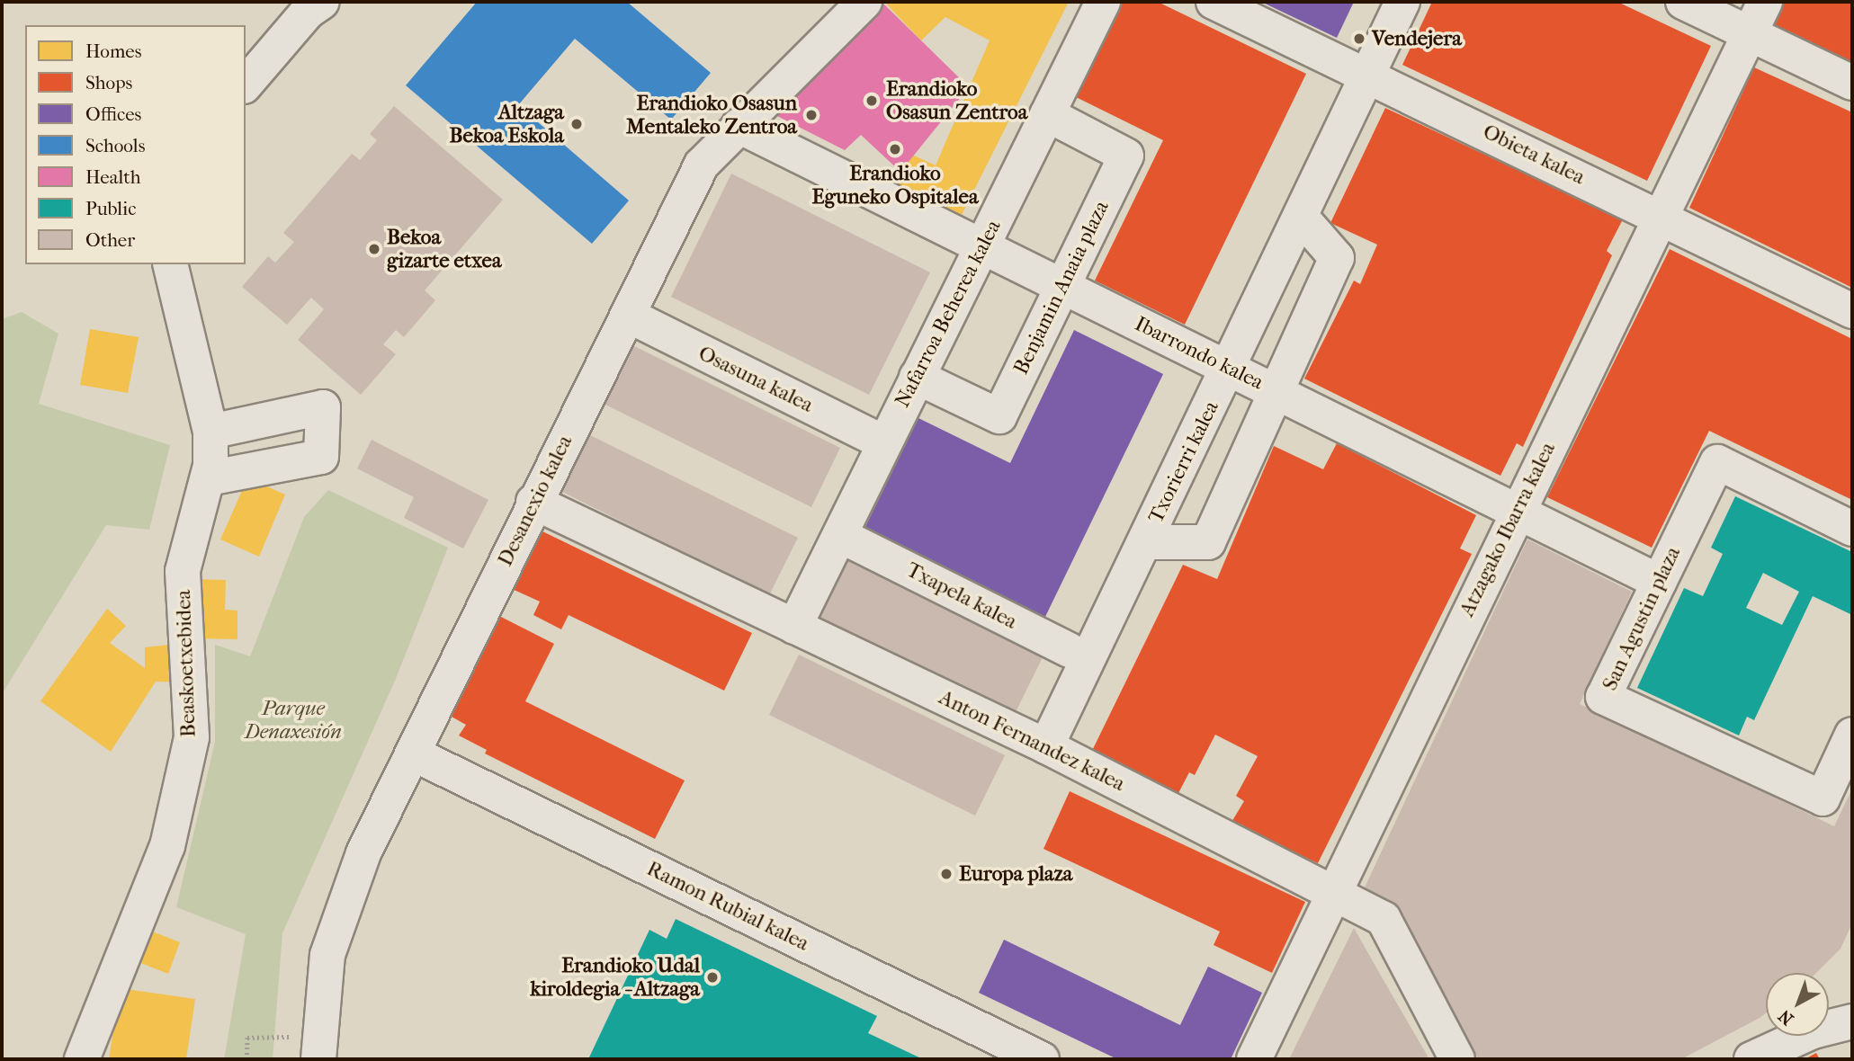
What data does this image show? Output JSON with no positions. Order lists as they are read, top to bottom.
{
  "streets": {
    "street": [
      "Obieta kalea",
      "Benjamin Anaia plaza",
      "Nafarroa Beherea kalea",
      "Ibarrondo kalea",
      "Osasuna kalea",
      "Txorierri kalea",
      "Desanexio kalea",
      "Atzagako Ibarra kalea",
      "Txapela kalea",
      "San Agustin plaza",
      "Beaskoetxebidea",
      "Anton Fernandez kalea",
      "Ramon Rubial kalea"
    ]
  },
  "crossings": [
    ["Obieta kalea", "Txorierri kalea"],
    ["Obieta kalea", "Atzagako Ibarra kalea"],
    ["Benjamin Anaia plaza", "Nafarroa Beherea kalea"],
    ["Benjamin Anaia plaza", "Ibarrondo kalea"],
    ["Nafarroa Beherea kalea", "Ibarrondo kalea"],
    ["Nafarroa Beherea kalea", "Osasuna kalea"],
    ["Nafarroa Beherea kalea", "Anton Fernandez kalea"],
    ["Ibarrondo kalea", "Txorierri kalea"],
    ["Ibarrondo kalea", "Desanexio kalea"],
    ["Ibarrondo kalea", "Atzagako Ibarra kalea"],
    ["Ibarrondo kalea", "San Agustin plaza"],
    ["Osasuna kalea", "Desanexio kalea"],
    ["Txorierri kalea", "Anton Fernandez kalea"],
    ["Desanexio kalea", "Anton Fernandez kalea"],
    ["Desanexio kalea", "Ramon Rubial kalea"],
    ["Atzagako Ibarra kalea", "Anton Fernandez kalea"]
  ],
  "parks": ["Parque Denaxesión"],
  "places": [
    "Vendejera",
    "Erandioko Osasun Zentroa",
    "Erandioko Osasun Mentaleko Zentroa",
    "Altzaga Bekoa Eskola",
    "Erandioko Eguneko Ospitalea",
    "Bekoa gizarte etxea",
    "Europa plaza",
    "Erandioko Udal kiroldegia - Altzaga"
  ],
  "legend": [
    "Homes",
    "Shops",
    "Offices",
    "Schools",
    "Health",
    "Public",
    "Other"
  ],
  "north": "bottom left"
}
